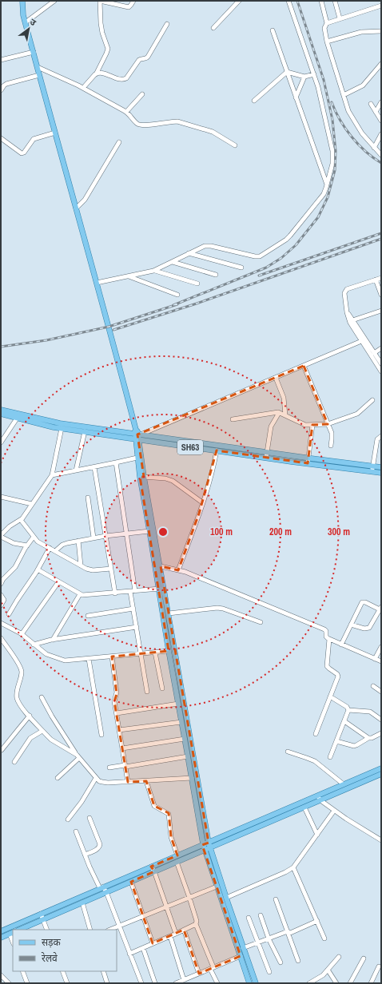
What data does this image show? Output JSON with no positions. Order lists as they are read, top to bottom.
{
  "streets": {
    "main road": ["SH63"]
  },
  "legend": ["सड़क", "रेलवे"],
  "north": "top right",
  "rings": ["100 m", "200 m", "300 m"]
}
